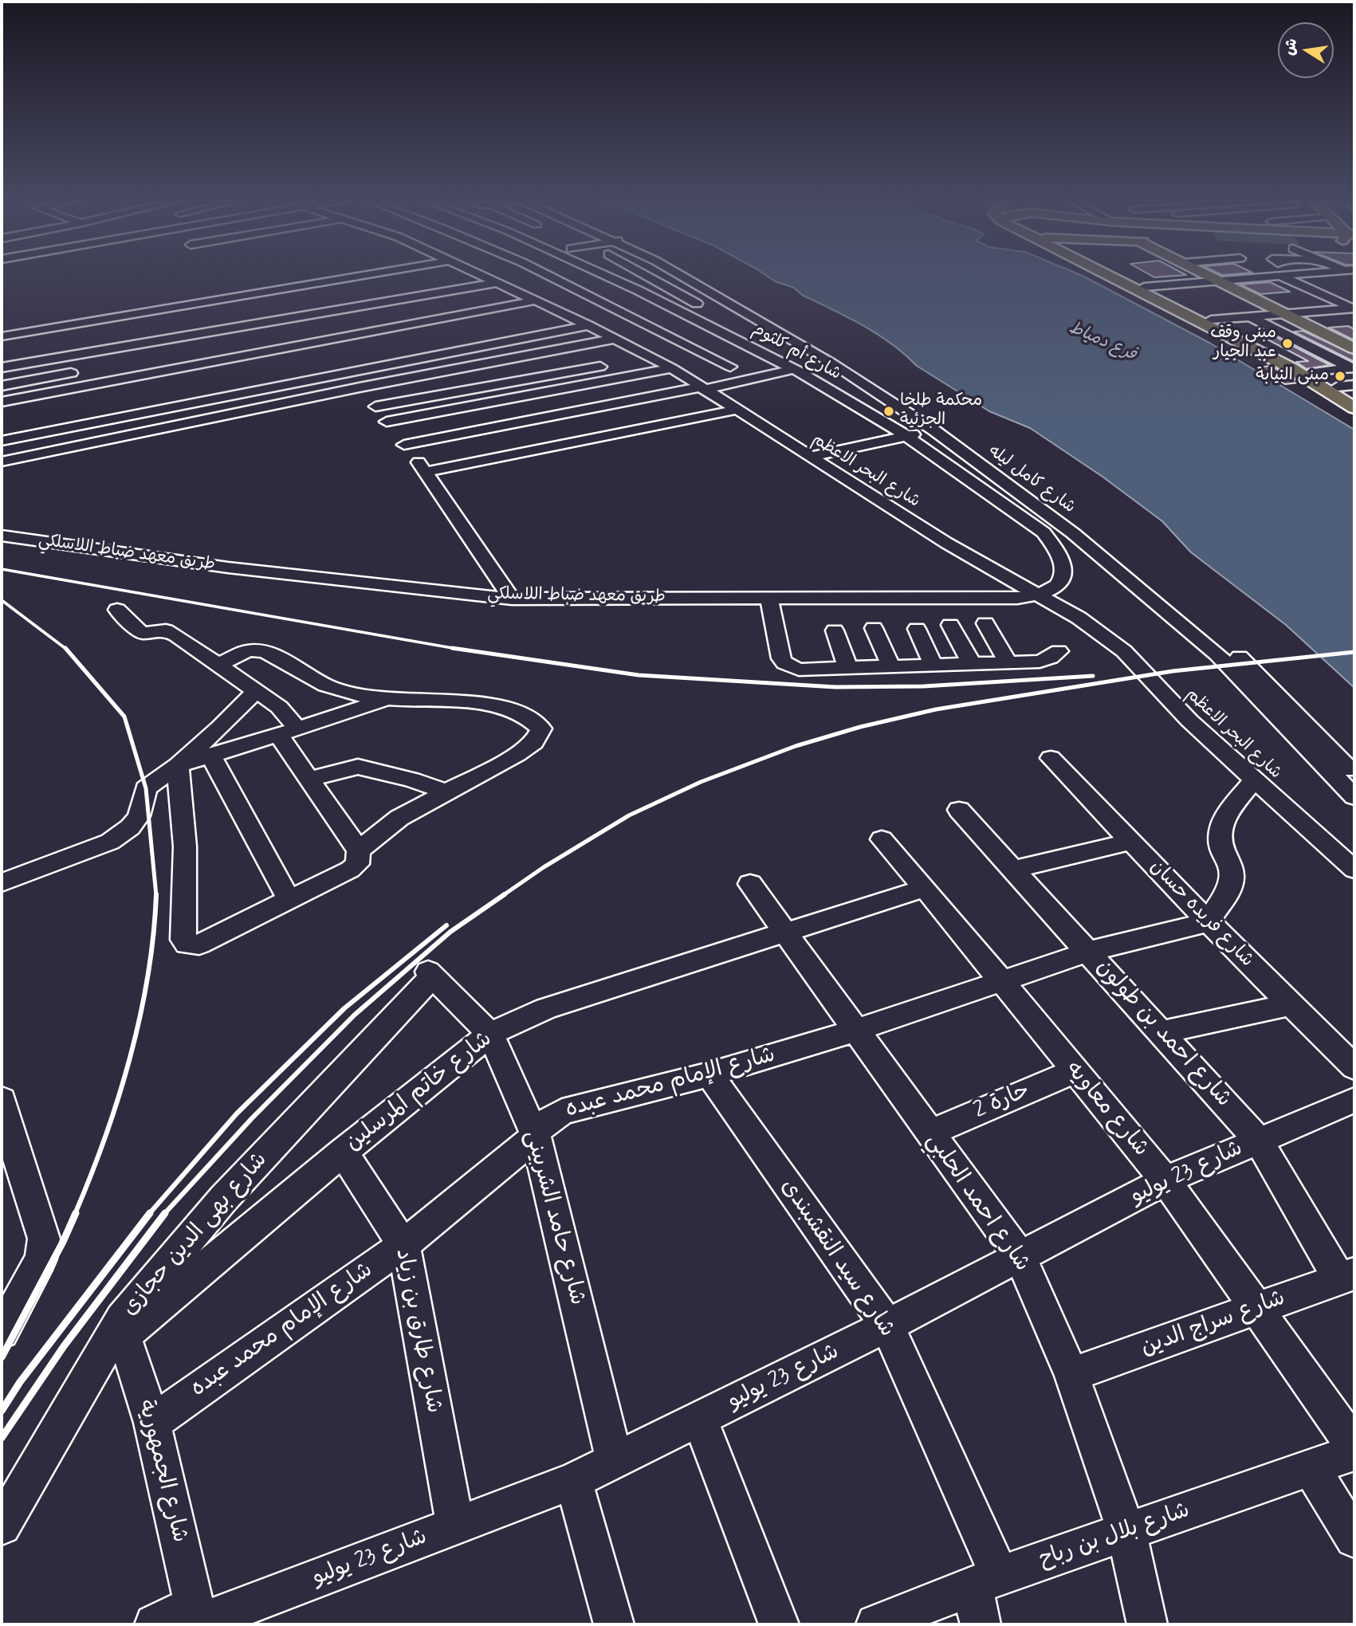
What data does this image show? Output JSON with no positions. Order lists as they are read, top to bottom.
{
  "streets": {
    "street": [
      "شارع أم كلثوم",
      "شارع البحر الاعظم",
      "شارع كامل ليله",
      "طريق معهد ضباط اللاسلكي",
      "شارع فريده حسان",
      "شارع احمد بن طولون",
      "شارع الإمام محمد عبده",
      "شارع خاتم المرسلين",
      "حارة 2",
      "شارع معاويه",
      "شارع 23 يوليو",
      "شارع احمد الحلبي",
      "شارع حامد الشربينى",
      "شارع بهى الدين حجازى",
      "شارع سيد النقشبندى",
      "شارع سراج الدين",
      "شارع طارق بن زياد",
      "شارع الجمهورية",
      "شارع بلال بن رباح"
    ]
  },
  "crossings": [
    ["شارع أم كلثوم", "طريق معهد ضباط اللاسلكي"],
    ["شارع البحر الاعظم", "طريق معهد ضباط اللاسلكي"],
    ["شارع فريده حسان", "شارع الإمام محمد عبده"],
    ["شارع احمد بن طولون", "شارع الإمام محمد عبده"],
    ["شارع احمد بن طولون", "شارع 23 يوليو"],
    ["شارع احمد بن طولون", "شارع سراج الدين"],
    ["شارع الإمام محمد عبده", "شارع معاويه"],
    ["شارع الإمام محمد عبده", "شارع احمد الحلبي"],
    ["شارع الإمام محمد عبده", "شارع حامد الشربينى"],
    ["شارع الإمام محمد عبده", "شارع سيد النقشبندى"],
    ["شارع الإمام محمد عبده", "شارع طارق بن زياد"],
    ["شارع الإمام محمد عبده", "شارع الجمهورية"],
    ["شارع خاتم المرسلين", "شارع معاويه"],
    ["شارع خاتم المرسلين", "شارع احمد الحلبي"],
    ["شارع خاتم المرسلين", "شارع حامد الشربينى"],
    ["شارع خاتم المرسلين", "شارع بهى الدين حجازى"],
    ["شارع خاتم المرسلين", "شارع طارق بن زياد"],
    ["شارع خاتم المرسلين", "شارع الجمهورية"],
    ["حارة 2", "شارع معاويه"],
    ["حارة 2", "شارع احمد الحلبي"],
    ["شارع معاويه", "شارع 23 يوليو"],
    ["شارع معاويه", "شارع سراج الدين"],
    ["شارع 23 يوليو", "شارع احمد الحلبي"],
    ["شارع 23 يوليو", "شارع حامد الشربينى"],
    ["شارع 23 يوليو", "شارع سيد النقشبندى"],
    ["شارع 23 يوليو", "شارع طارق بن زياد"],
    ["شارع 23 يوليو", "شارع الجمهورية"],
    ["شارع احمد الحلبي", "شارع سراج الدين"],
    ["شارع احمد الحلبي", "شارع بلال بن رباح"],
    ["شارع حامد الشربينى", "شارع بهى الدين حجازى"],
    ["شارع بهى الدين حجازى", "شارع الجمهورية"],
    ["شارع سيد النقشبندى", "شارع بلال بن رباح"]
  ],
  "water": ["فرع دمياط"],
  "places": ["مبنى وقف عبد الجيار", "مبنى النيابة", "محكمة طلخا الجزئية"],
  "north": "left"
}
